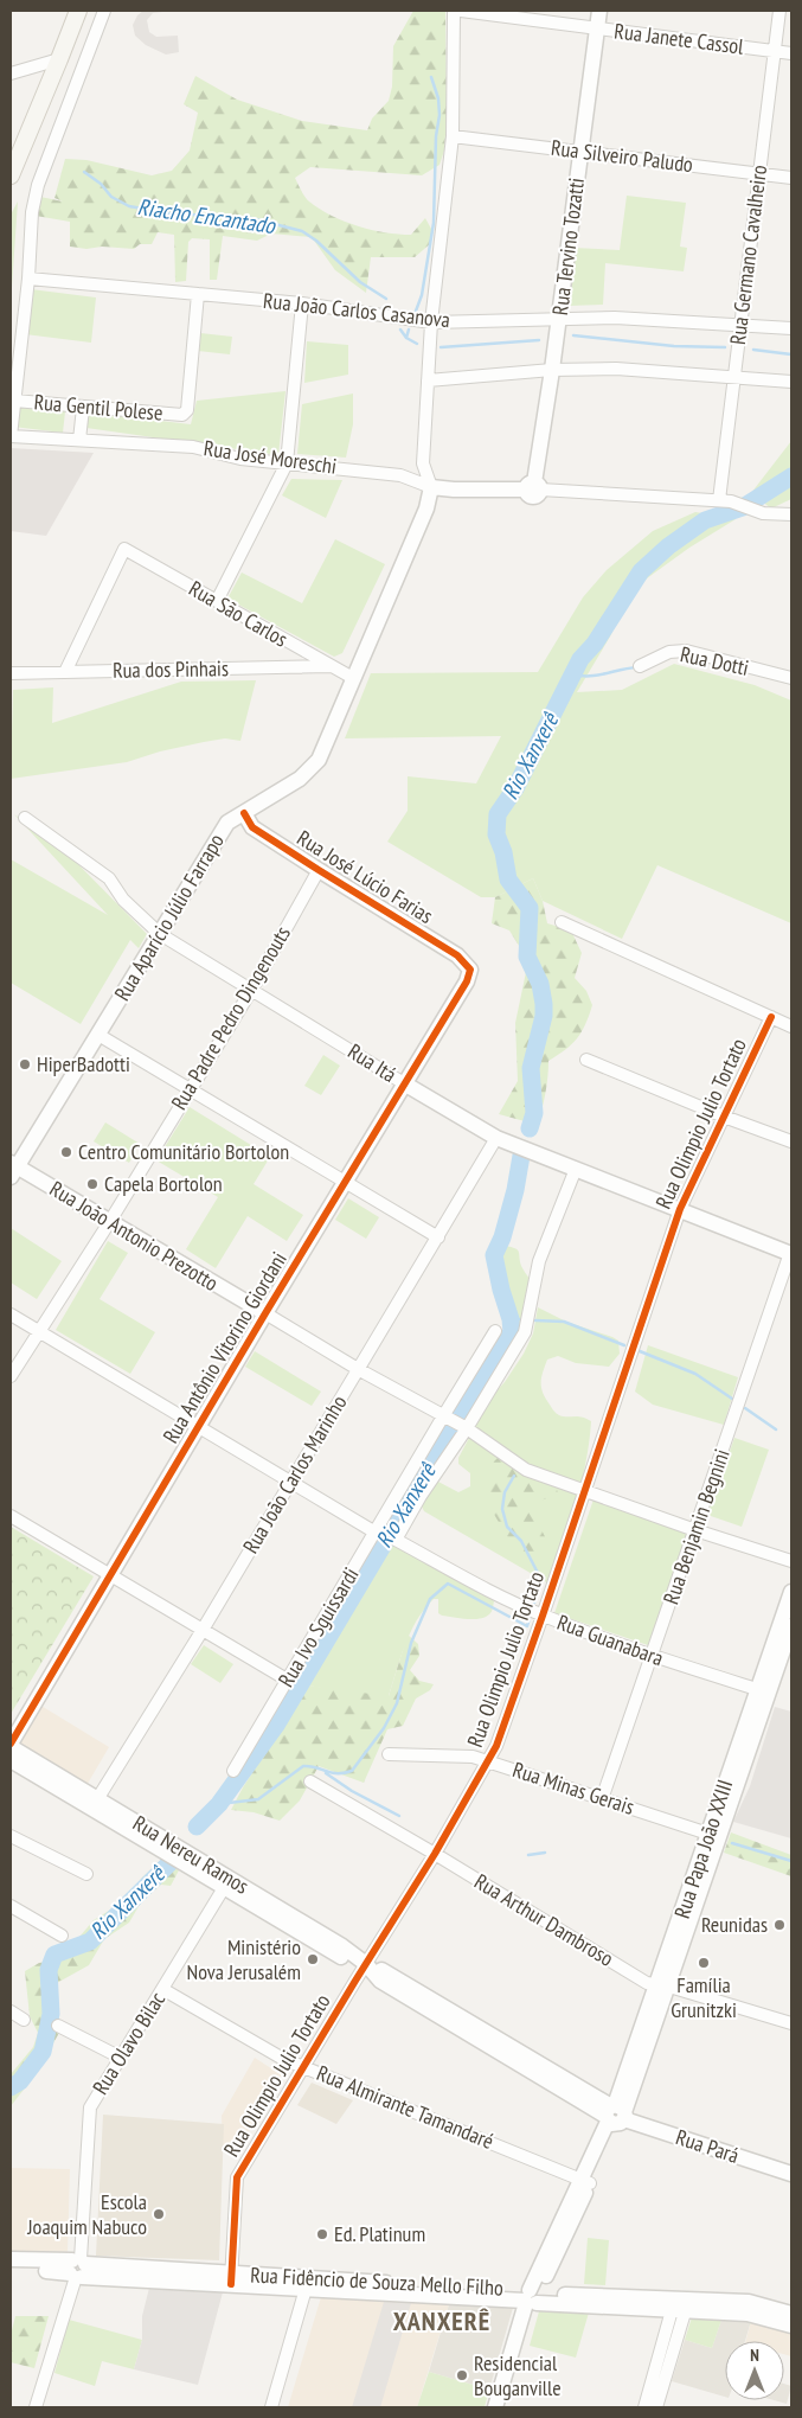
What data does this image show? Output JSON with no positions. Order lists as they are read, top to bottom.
{
  "streets": {
    "street": [
      "Rua Janete Cassol",
      "Rua Silveiro Paludo",
      "Rua Tervino Tozatti",
      "Rua Germano Cavalheiro",
      "Rua João Carlos Casanova",
      "Rua Gentil Polese",
      "Rua José Moreschi",
      "Rua São Carlos",
      "Rua Dotti",
      "Rua dos Pinhais",
      "Rua José Lúcio Farias",
      "Rua Aparício Júlio Farrapo",
      "Rua Padre Pedro Dingenouts",
      "Rua Itá",
      "Rua Olimpio Julio Tortato",
      "Rua João Antonio Prezotto",
      "Rua Antônio Vitorino Giordani",
      "Rua João Carlos Marinho",
      "Rua Benjamin Begnini",
      "Rua Ivo Sguissardi",
      "Rua Guanabara",
      "Rua Minas Gerais",
      "Rua Papa João XXIII",
      "Rua Nereu Ramos",
      "Rua Arthur Dambroso",
      "Rua Olavo Bilac",
      "Rua Almirante Tamandaré",
      "Rua Pará",
      "Rua Fidêncio de Souza Mello Filho"
    ]
  },
  "crossings": [
    ["Rua Janete Cassol", "Rua Tervino Tozatti"],
    ["Rua Janete Cassol", "Rua Germano Cavalheiro"],
    ["Rua Silveiro Paludo", "Rua Tervino Tozatti"],
    ["Rua Silveiro Paludo", "Rua Germano Cavalheiro"],
    ["Rua Tervino Tozatti", "Rua João Carlos Casanova"],
    ["Rua Tervino Tozatti", "Rua José Moreschi"],
    ["Rua Germano Cavalheiro", "Rua João Carlos Casanova"],
    ["Rua Germano Cavalheiro", "Rua José Moreschi"],
    ["Rua João Carlos Casanova", "Rua Gentil Polese"],
    ["Rua José Moreschi", "Rua Aparício Júlio Farrapo"],
    ["Rua São Carlos", "Rua dos Pinhais"],
    ["Rua São Carlos", "Rua Aparício Júlio Farrapo"],
    ["Rua José Lúcio Farias", "Rua Aparício Júlio Farrapo"],
    ["Rua José Lúcio Farias", "Rua Padre Pedro Dingenouts"],
    ["Rua José Lúcio Farias", "Rua Antônio Vitorino Giordani"],
    ["Rua Aparício Júlio Farrapo", "Rua Itá"],
    ["Rua Aparício Júlio Farrapo", "Rua João Antonio Prezotto"],
    ["Rua Padre Pedro Dingenouts", "Rua Itá"],
    ["Rua Padre Pedro Dingenouts", "Rua João Antonio Prezotto"],
    ["Rua Itá", "Rua Olimpio Julio Tortato"],
    ["Rua Itá", "Rua Antônio Vitorino Giordani"],
    ["Rua Itá", "Rua João Carlos Marinho"],
    ["Rua Itá", "Rua Benjamin Begnini"],
    ["Rua Itá", "Rua Ivo Sguissardi"],
    ["Rua Olimpio Julio Tortato", "Rua João Antonio Prezotto"],
    ["Rua Olimpio Julio Tortato", "Rua Guanabara"],
    ["Rua Olimpio Julio Tortato", "Rua Minas Gerais"],
    ["Rua Olimpio Julio Tortato", "Rua Nereu Ramos"],
    ["Rua Olimpio Julio Tortato", "Rua Arthur Dambroso"],
    ["Rua Olimpio Julio Tortato", "Rua Almirante Tamandaré"],
    ["Rua Olimpio Julio Tortato", "Rua Fidêncio de Souza Mello Filho"],
    ["Rua João Antonio Prezotto", "Rua Antônio Vitorino Giordani"],
    ["Rua João Antonio Prezotto", "Rua João Carlos Marinho"],
    ["Rua João Antonio Prezotto", "Rua Benjamin Begnini"],
    ["Rua João Antonio Prezotto", "Rua Ivo Sguissardi"],
    ["Rua Antônio Vitorino Giordani", "Rua Nereu Ramos"],
    ["Rua João Carlos Marinho", "Rua Nereu Ramos"],
    ["Rua Benjamin Begnini", "Rua Guanabara"],
    ["Rua Benjamin Begnini", "Rua Minas Gerais"],
    ["Rua Ivo Sguissardi", "Rua Guanabara"],
    ["Rua Guanabara", "Rua Papa João XXIII"],
    ["Rua Minas Gerais", "Rua Papa João XXIII"],
    ["Rua Papa João XXIII", "Rua Nereu Ramos"],
    ["Rua Papa João XXIII", "Rua Arthur Dambroso"],
    ["Rua Papa João XXIII", "Rua Almirante Tamandaré"],
    ["Rua Papa João XXIII", "Rua Pará"],
    ["Rua Papa João XXIII", "Rua Fidêncio de Souza Mello Filho"],
    ["Rua Nereu Ramos", "Rua Olavo Bilac"],
    ["Rua Nereu Ramos", "Rua Pará"],
    ["Rua Olavo Bilac", "Rua Almirante Tamandaré"],
    ["Rua Olavo Bilac", "Rua Fidêncio de Souza Mello Filho"]
  ],
  "districts": ["XANXERÊ"],
  "water": ["Riacho Encantado", "Rio Xanxerê"],
  "places": [
    "HiperBadotti",
    "Centro Comunitário Bortolon",
    "Capela Bortolon",
    "Reunidas",
    "Ministério Nova Jerusalém",
    "Família Grunitzki",
    "Escola Joaquim Nabuco",
    "Ed. Platinum",
    "Residencial Bouganville"
  ],
  "north": "top"
}
